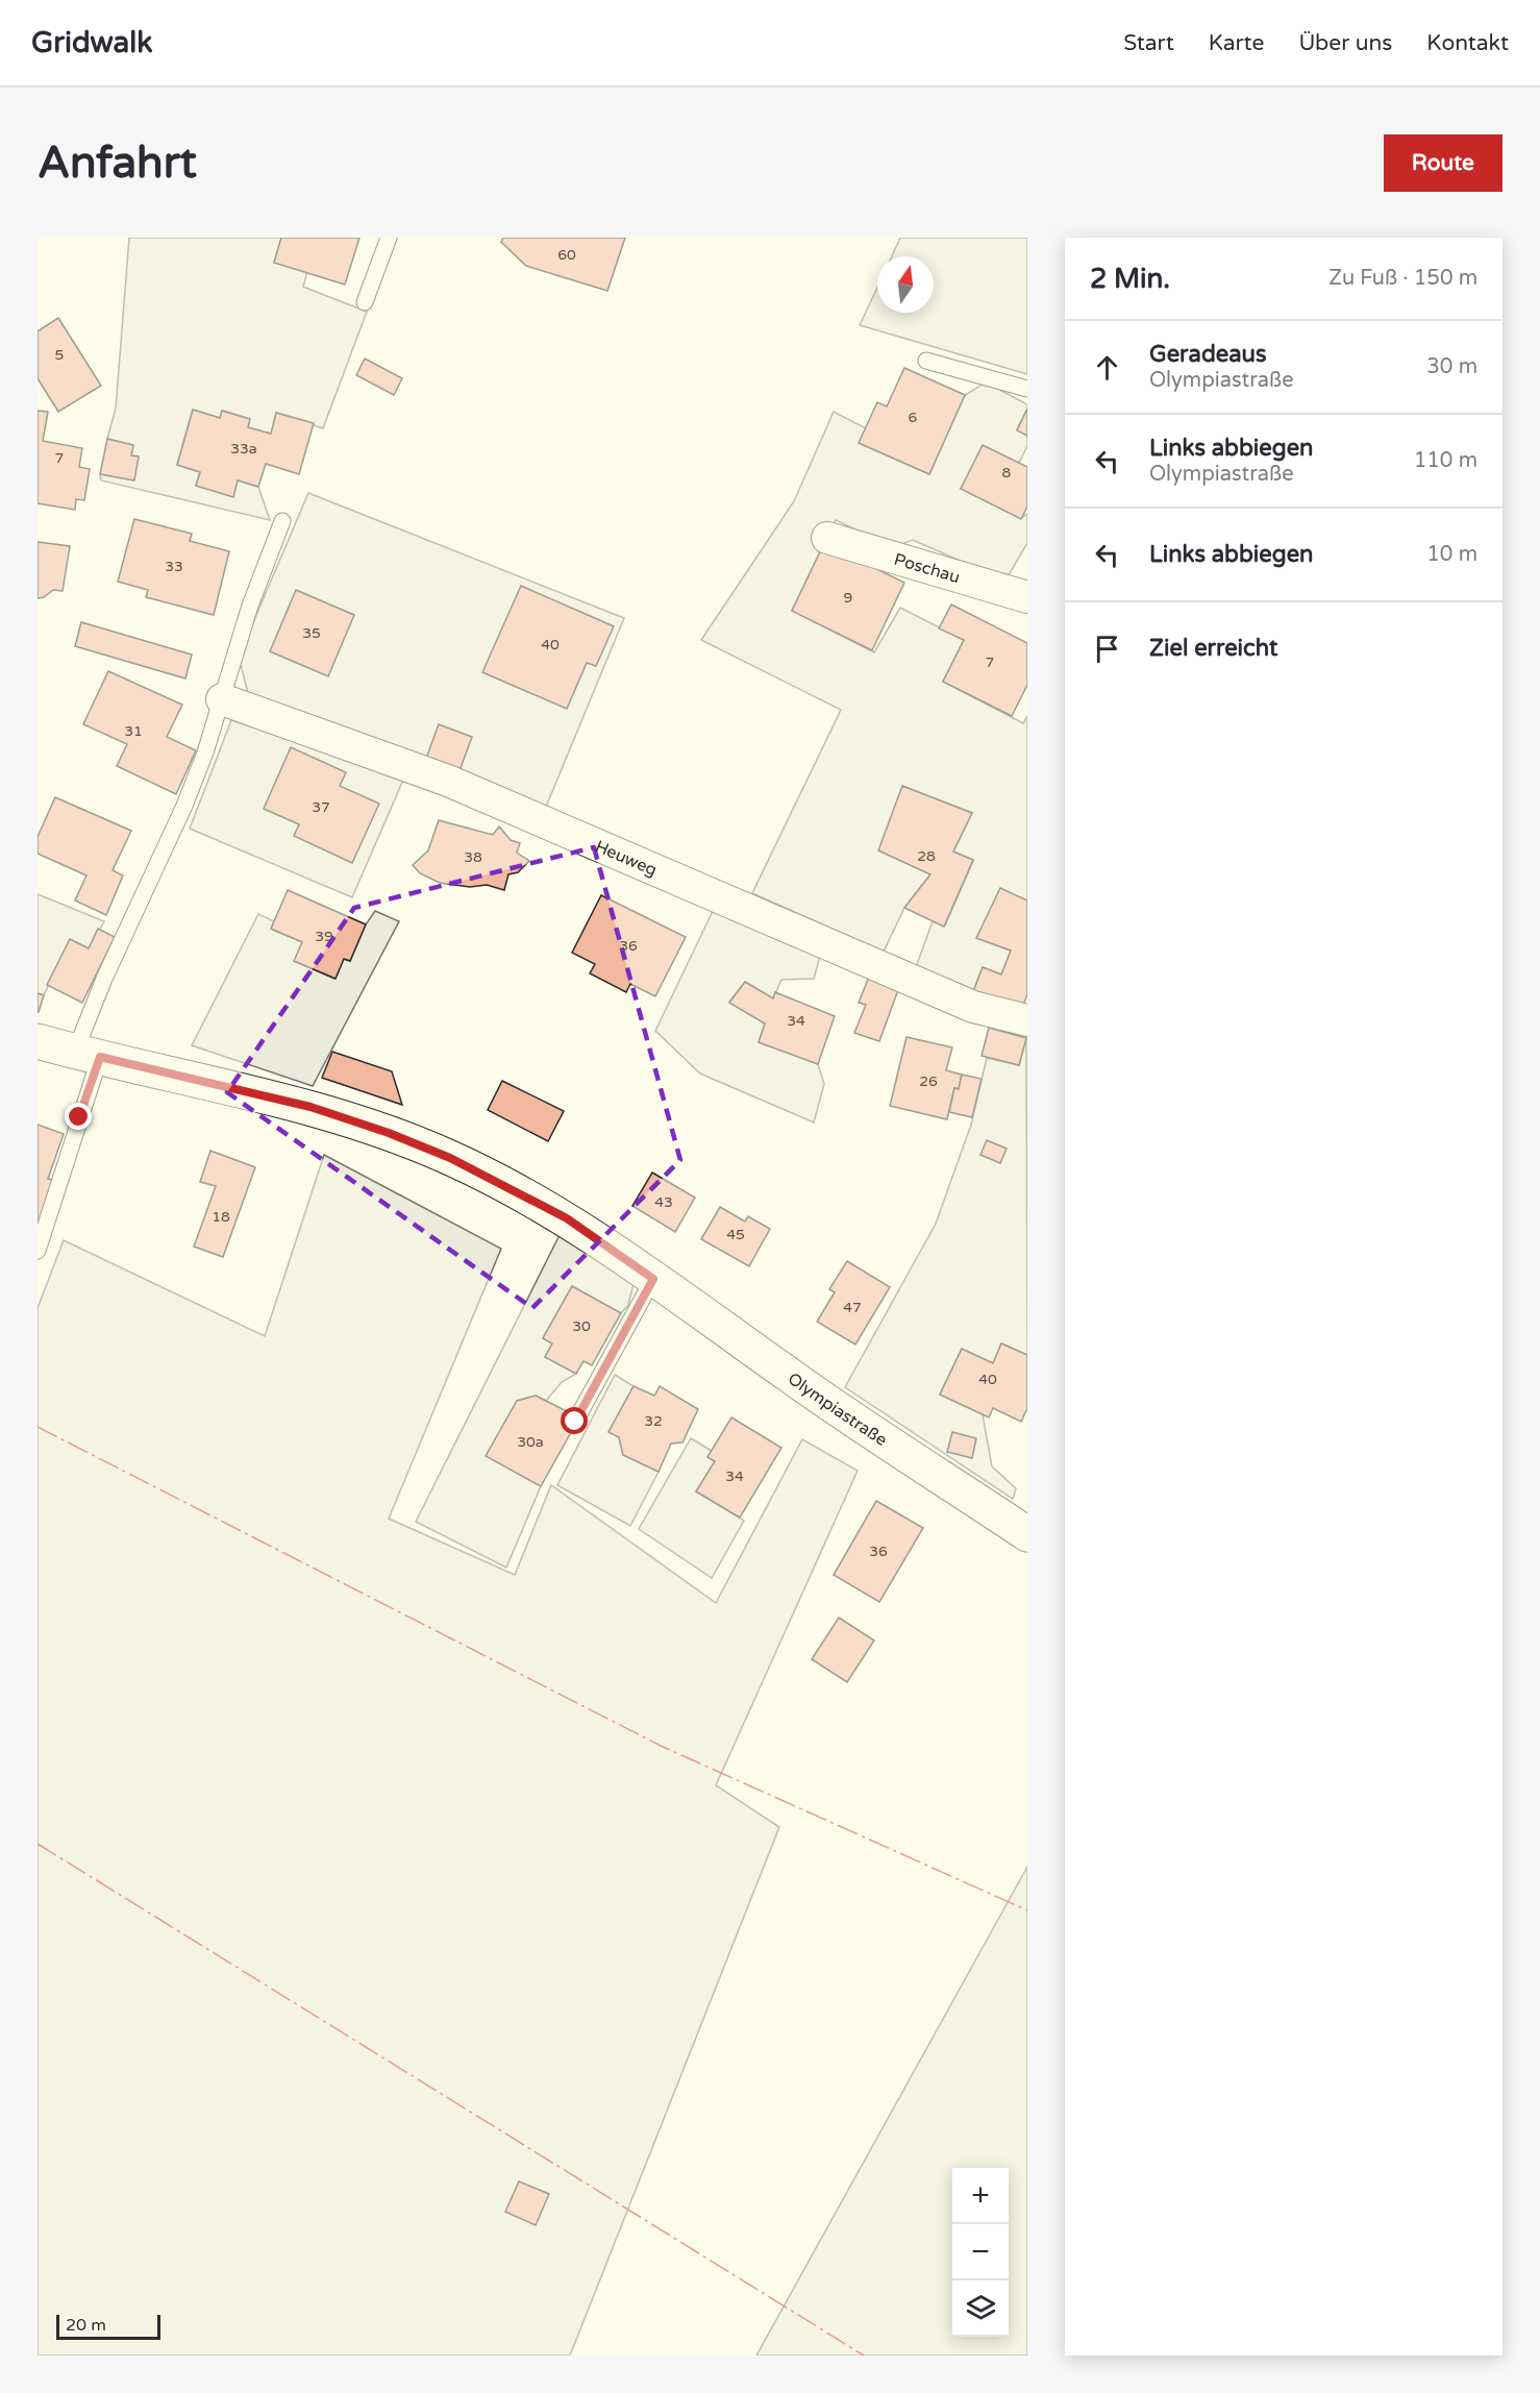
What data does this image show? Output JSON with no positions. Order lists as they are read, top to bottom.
{
  "streets": {
    "main road": ["Olympiastraße"],
    "street": ["Poschau", "Heuweg"]
  },
  "house_numbers": [
    "60",
    "5",
    "6",
    "33a",
    "7",
    "8",
    "33",
    "9",
    "35",
    "40",
    "7",
    "31",
    "37",
    "28",
    "38",
    "39",
    "36",
    "34",
    "26",
    "43",
    "18",
    "45",
    "47",
    "30",
    "40",
    "32",
    "30a",
    "34",
    "36"
  ],
  "scale_bar": "20 m",
  "north": "top",
  "page": {
    "header": "Gridwalk",
    "nav": [
      "Start",
      "Karte",
      "Über uns",
      "Kontakt"
    ],
    "buttons": "Route",
    "title": "Anfahrt",
    "heading": ["2 Min.", "Zu Fuß · 150 m"],
    "list": [
      ["Geradeaus", "Olympiastraße", "30 m"],
      ["Links abbiegen", "Olympiastraße", "110 m"],
      ["Links abbiegen", "10 m"],
      "Ziel erreicht"
    ],
    "map_buttons": ["+", "−"],
    "scale": "20 m"
  }
}
